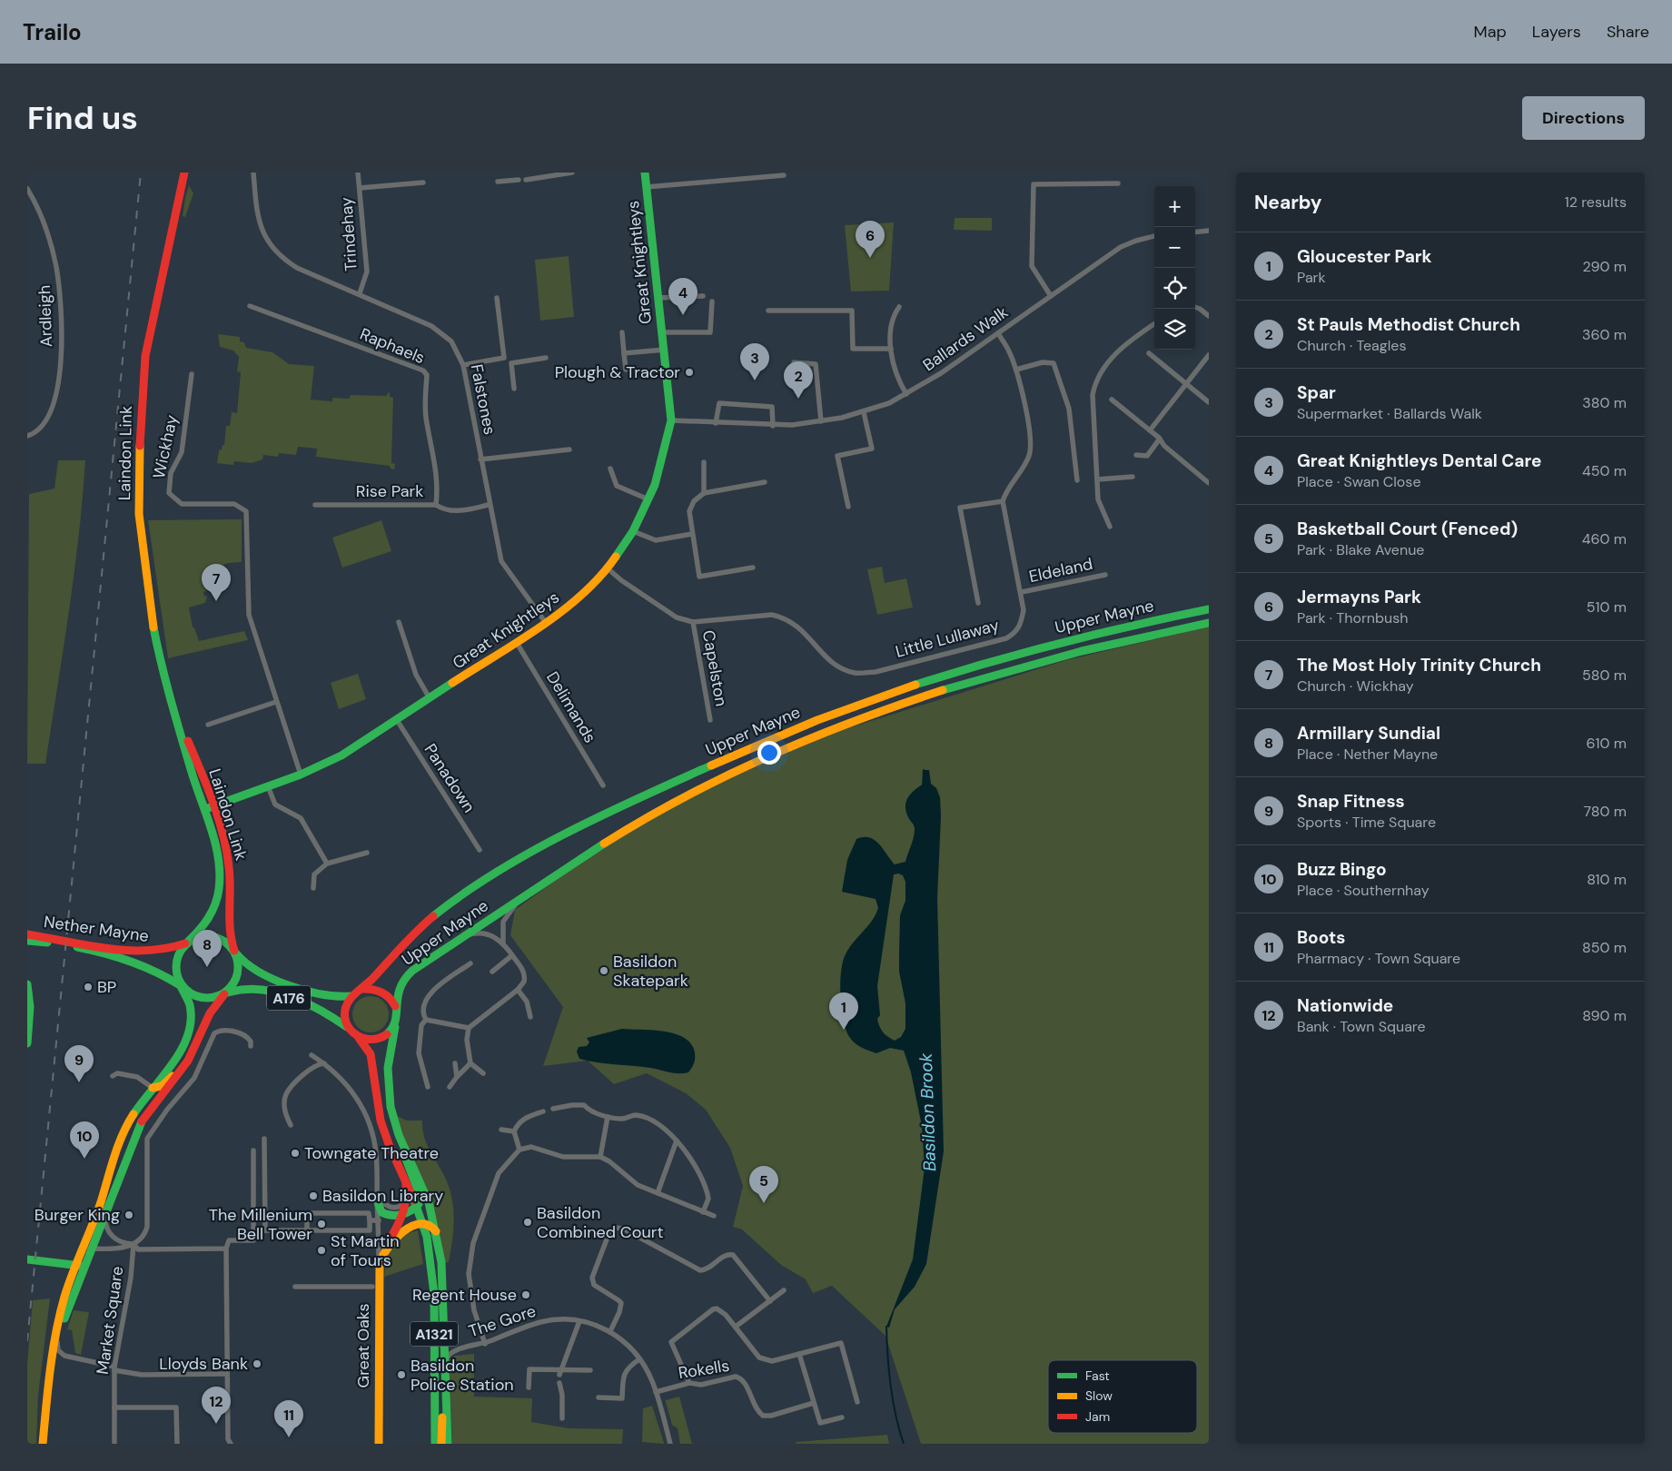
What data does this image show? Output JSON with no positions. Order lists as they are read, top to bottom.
{
  "streets": {
    "main road": [
      "Great Knightleys",
      "Laindon Link",
      "Upper Mayne",
      "Nether Mayne",
      "A176",
      "A1321",
      "Great Oaks"
    ],
    "street": [
      "Trindehay",
      "Ardleigh",
      "Ballards Walk",
      "Raphaels",
      "Falstones",
      "Wickhay",
      "Rise Park",
      "Eldeland",
      "Little Lullaway",
      "Capelston",
      "Delimands",
      "Panadown",
      "Market Square",
      "The Gore",
      "Rokells"
    ]
  },
  "crossings": [
    ["Trindehay", "Falstones"],
    ["Great Knightleys", "Ballards Walk"],
    ["Great Knightleys", "Falstones"],
    ["Great Knightleys", "Wickhay"],
    ["Great Knightleys", "Laindon Link"],
    ["Great Knightleys", "Little Lullaway"],
    ["Great Knightleys", "Delimands"],
    ["Great Knightleys", "Panadown"],
    ["Raphaels", "Rise Park"],
    ["Falstones", "Rise Park"],
    ["Laindon Link", "Nether Mayne"],
    ["Laindon Link", "A176"],
    ["Eldeland", "Little Lullaway"],
    ["Upper Mayne", "A176"],
    ["Upper Mayne", "A1321"],
    ["Little Lullaway", "Capelston"],
    ["Nether Mayne", "A176"],
    ["A176", "A1321"],
    ["The Gore", "A1321"],
    ["The Gore", "Rokells"],
    ["A1321", "Great Oaks"]
  ],
  "water": ["Basildon Brook"],
  "places": [
    "Plough & Tractor",
    "Basildon Skatepark",
    "BP",
    "Towngate Theatre",
    "Basildon Library",
    "Burger King",
    "Basildon Combined Court",
    "The Millenium Bell Tower",
    "St Martin of Tours",
    "Regent House",
    "Lloyds Bank",
    "Basildon Police Station"
  ],
  "legend": ["Fast", "Slow", "Jam"],
  "page": {
    "header": "Trailo",
    "nav": ["Map", "Layers", "Share"],
    "buttons": "Directions",
    "title": "Find us",
    "heading": ["Nearby", "12 results"],
    "map_buttons": ["+", "−"],
    "pins": [
      "6",
      "4",
      "3",
      "2",
      "7",
      "8",
      "1",
      "9",
      "10",
      "5",
      "12",
      "11"
    ],
    "list": [
      {
        "mark": "1",
        "name": "Gloucester Park",
        "note": "Park",
        "value": "290 m"
      },
      {
        "mark": "2",
        "name": "St Pauls Methodist Church",
        "note": "Church · Teagles",
        "value": "360 m"
      },
      {
        "mark": "3",
        "name": "Spar",
        "note": "Supermarket · Ballards Walk",
        "value": "380 m"
      },
      {
        "mark": "4",
        "name": "Great Knightleys Dental Care",
        "note": "Place · Swan Close",
        "value": "450 m"
      },
      {
        "mark": "5",
        "name": "Basketball Court (Fenced)",
        "note": "Park · Blake Avenue",
        "value": "460 m"
      },
      {
        "mark": "6",
        "name": "Jermayns Park",
        "note": "Park · Thornbush",
        "value": "510 m"
      },
      {
        "mark": "7",
        "name": "The Most Holy Trinity Church",
        "note": "Church · Wickhay",
        "value": "580 m"
      },
      {
        "mark": "8",
        "name": "Armillary Sundial",
        "note": "Place · Nether Mayne",
        "value": "610 m"
      },
      {
        "mark": "9",
        "name": "Snap Fitness",
        "note": "Sports · Time Square",
        "value": "780 m"
      },
      {
        "mark": "10",
        "name": "Buzz Bingo",
        "note": "Place · Southernhay",
        "value": "810 m"
      },
      {
        "mark": "11",
        "name": "Boots",
        "note": "Pharmacy · Town Square",
        "value": "850 m"
      },
      {
        "mark": "12",
        "name": "Nationwide",
        "note": "Bank · Town Square",
        "value": "890 m"
      }
    ]
  }
}
